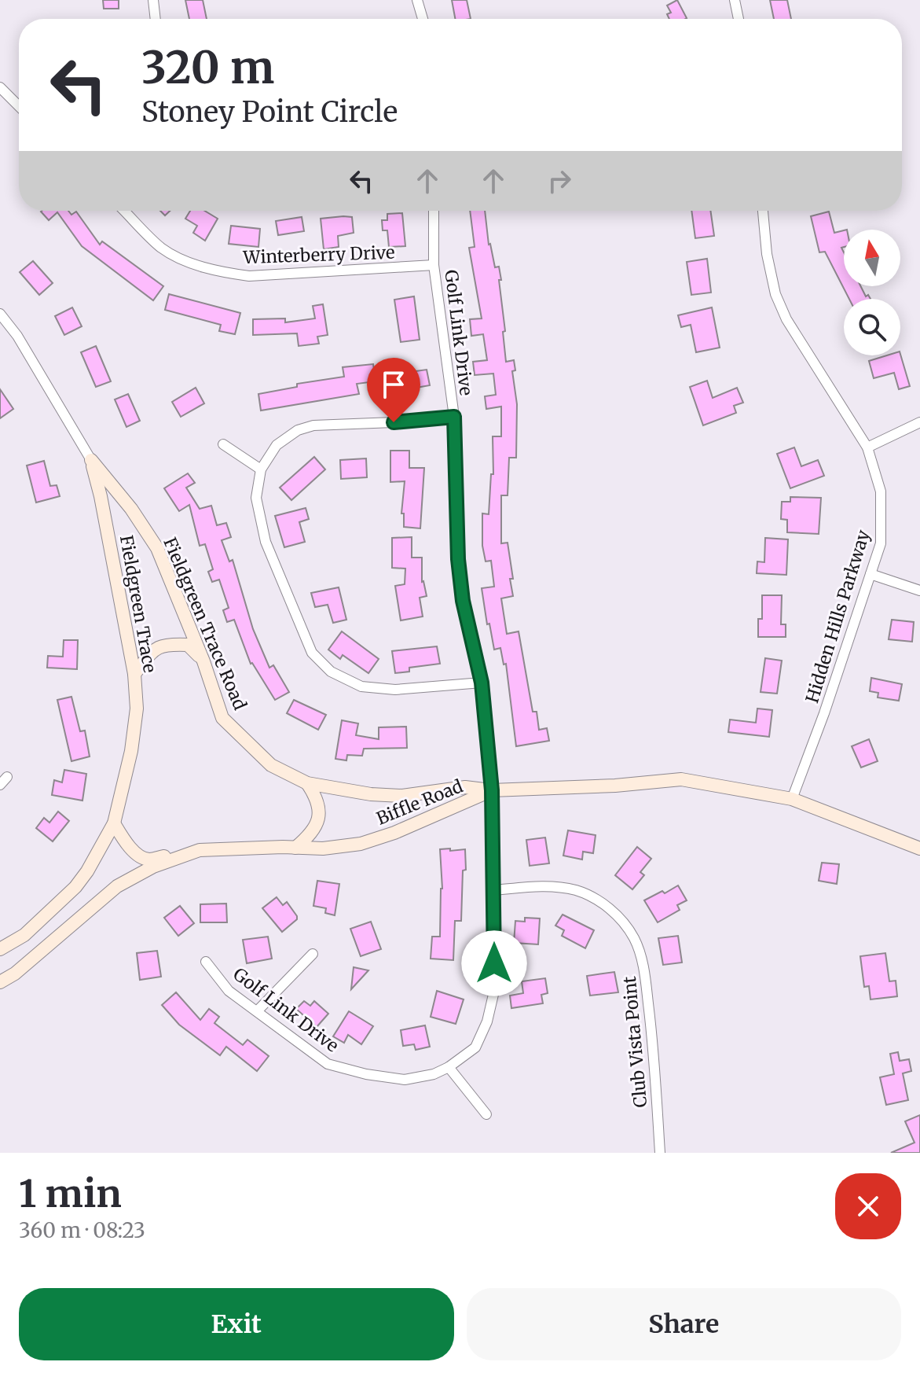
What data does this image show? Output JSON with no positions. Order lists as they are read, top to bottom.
{
  "streets": {
    "street": [
      "Winterberry Drive",
      "Golf Link Drive",
      "Fieldgreen Trace",
      "Hidden Hills Parkway",
      "Fieldgreen Trace Road",
      "Biffle Road",
      "Club Vista Point"
    ]
  },
  "crossings": [
    ["Winterberry Drive", "Golf Link Drive"],
    ["Golf Link Drive", "Fieldgreen Trace Road"],
    ["Golf Link Drive", "Biffle Road"],
    ["Golf Link Drive", "Club Vista Point"],
    ["Fieldgreen Trace", "Fieldgreen Trace Road"],
    ["Hidden Hills Parkway", "Biffle Road"],
    ["Fieldgreen Trace Road", "Biffle Road"]
  ],
  "north": "top",
  "page": {
    "turn": ["320 m", "Stoney Point Circle"],
    "heading": ["1 min", "360 m · 08:23"],
    "buttons": ["Exit", "Share"]
  }
}
